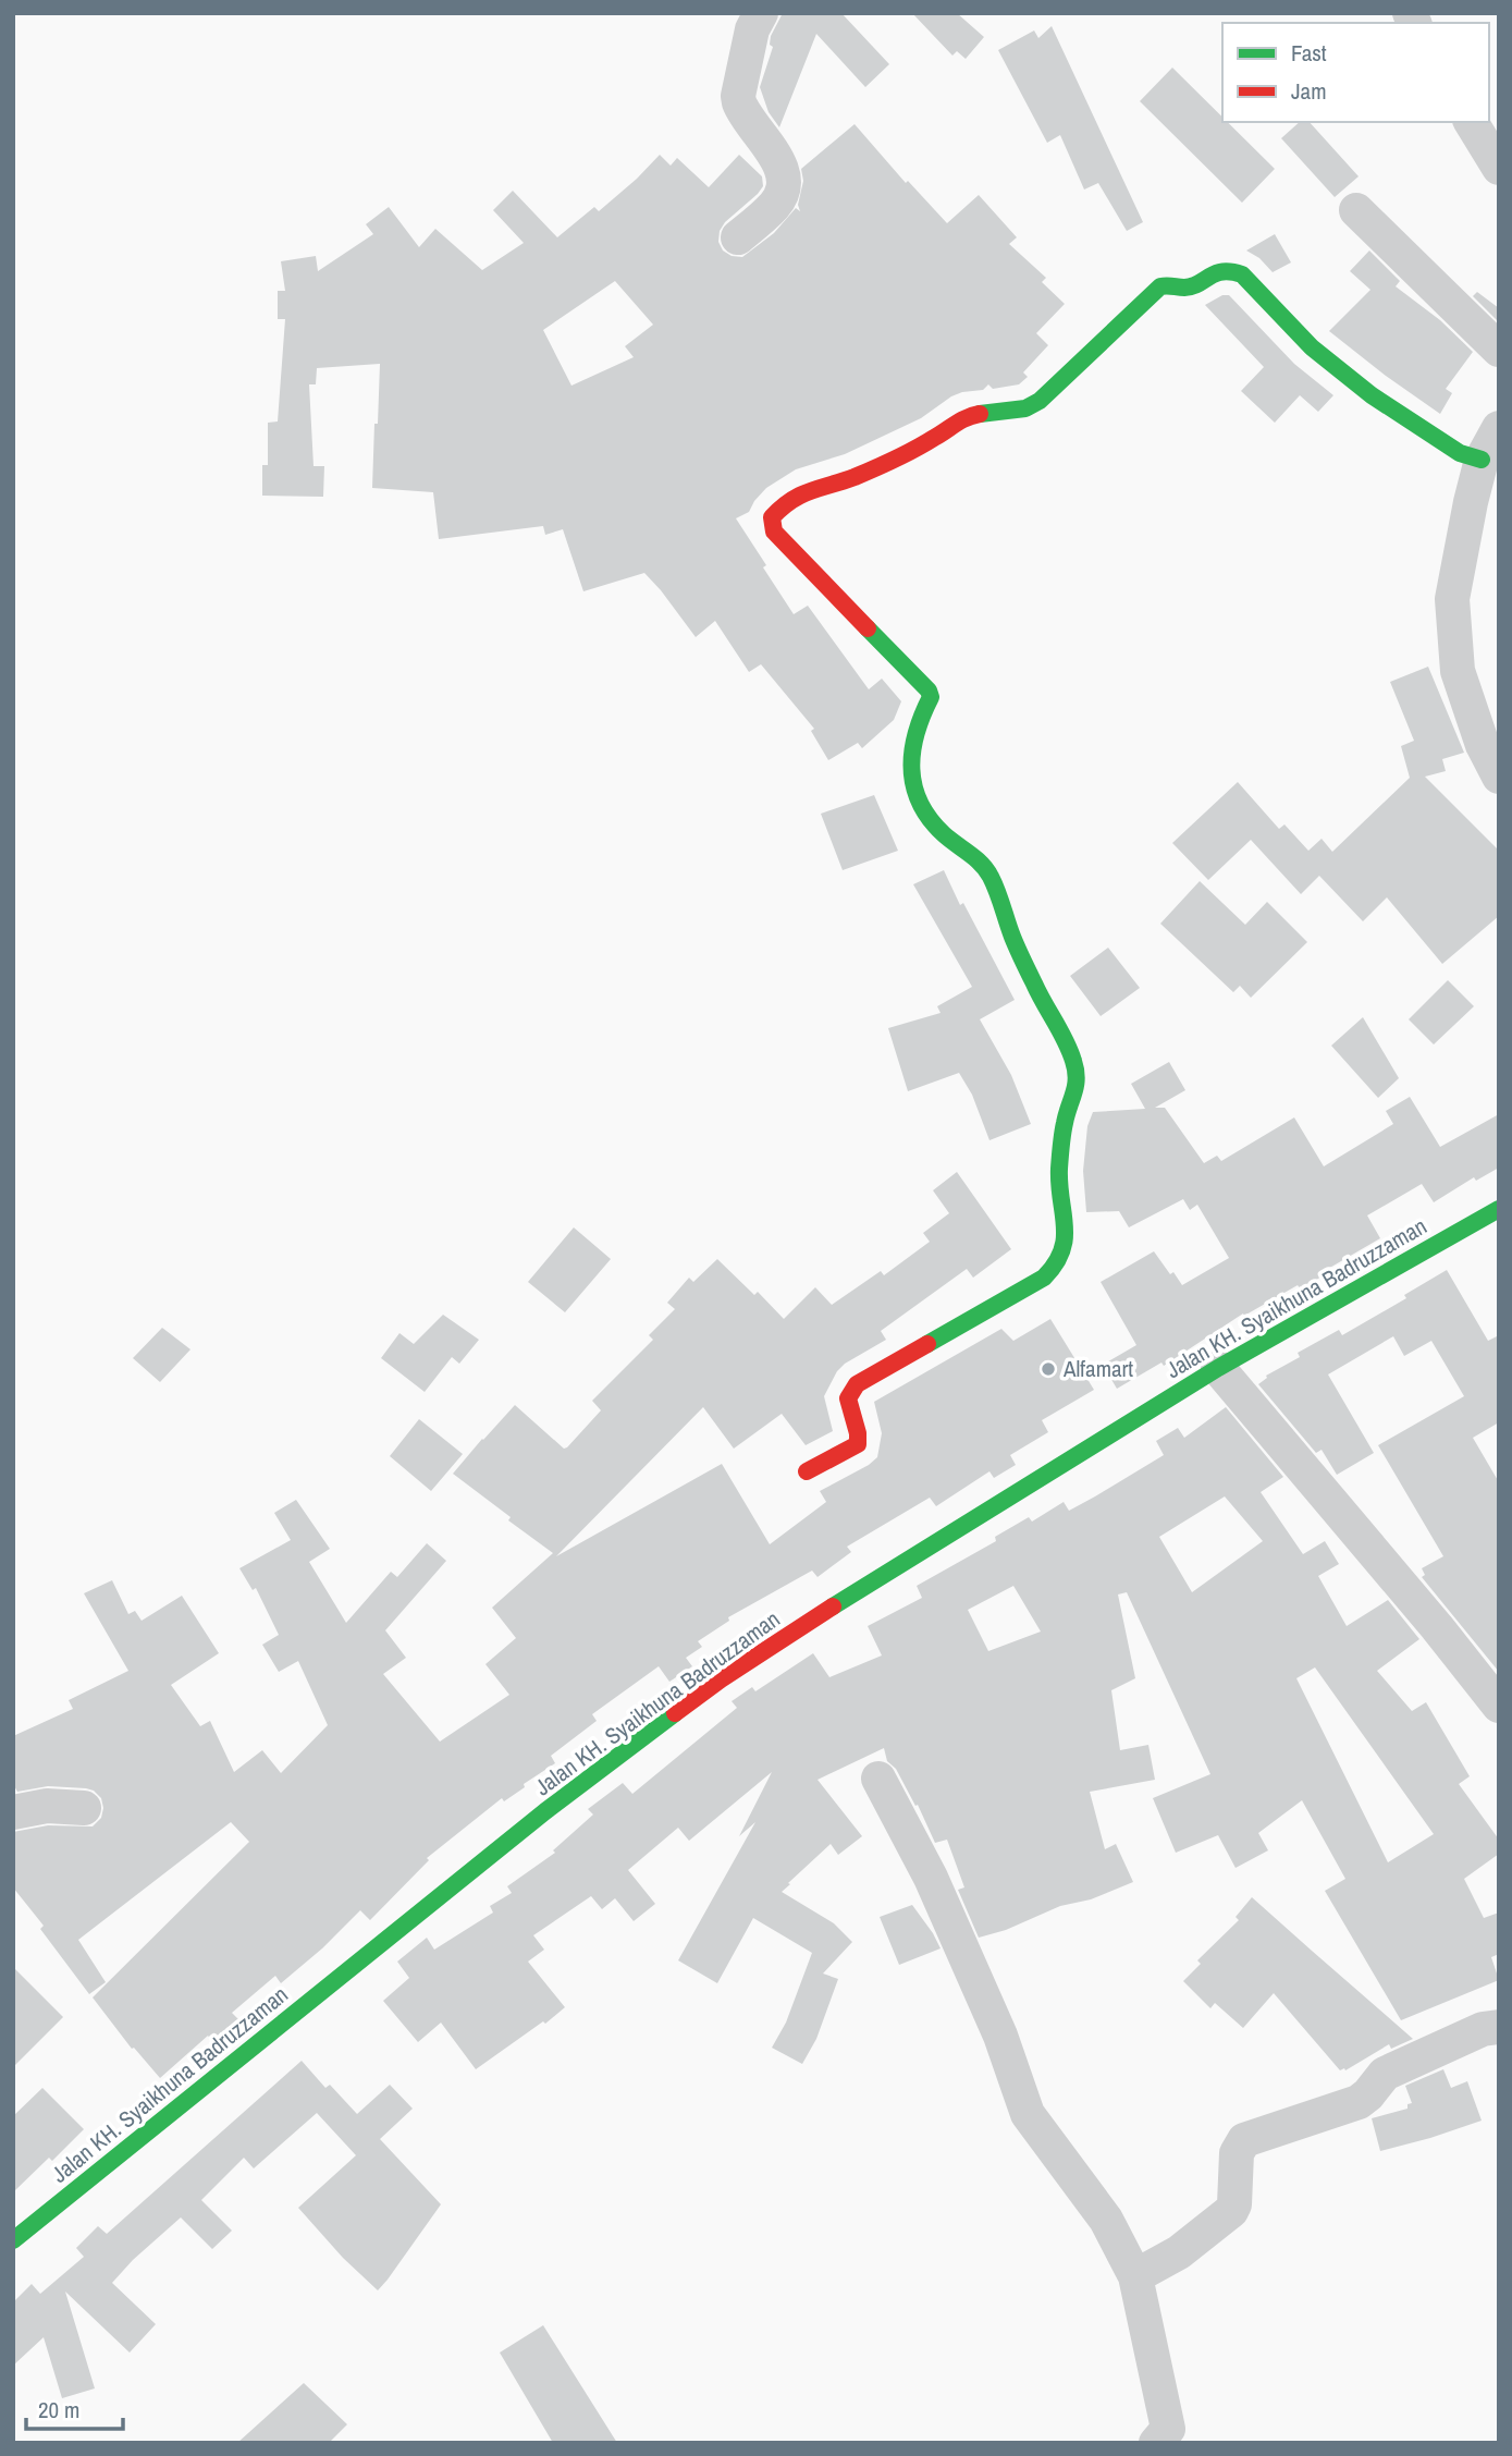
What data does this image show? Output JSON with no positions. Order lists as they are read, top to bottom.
{
  "streets": {
    "street": ["Jalan KH. Syaikhuna Badruzzaman"]
  },
  "places": ["Alfamart"],
  "legend": ["Fast", "Jam"],
  "scale_bar": "20 m"
}
